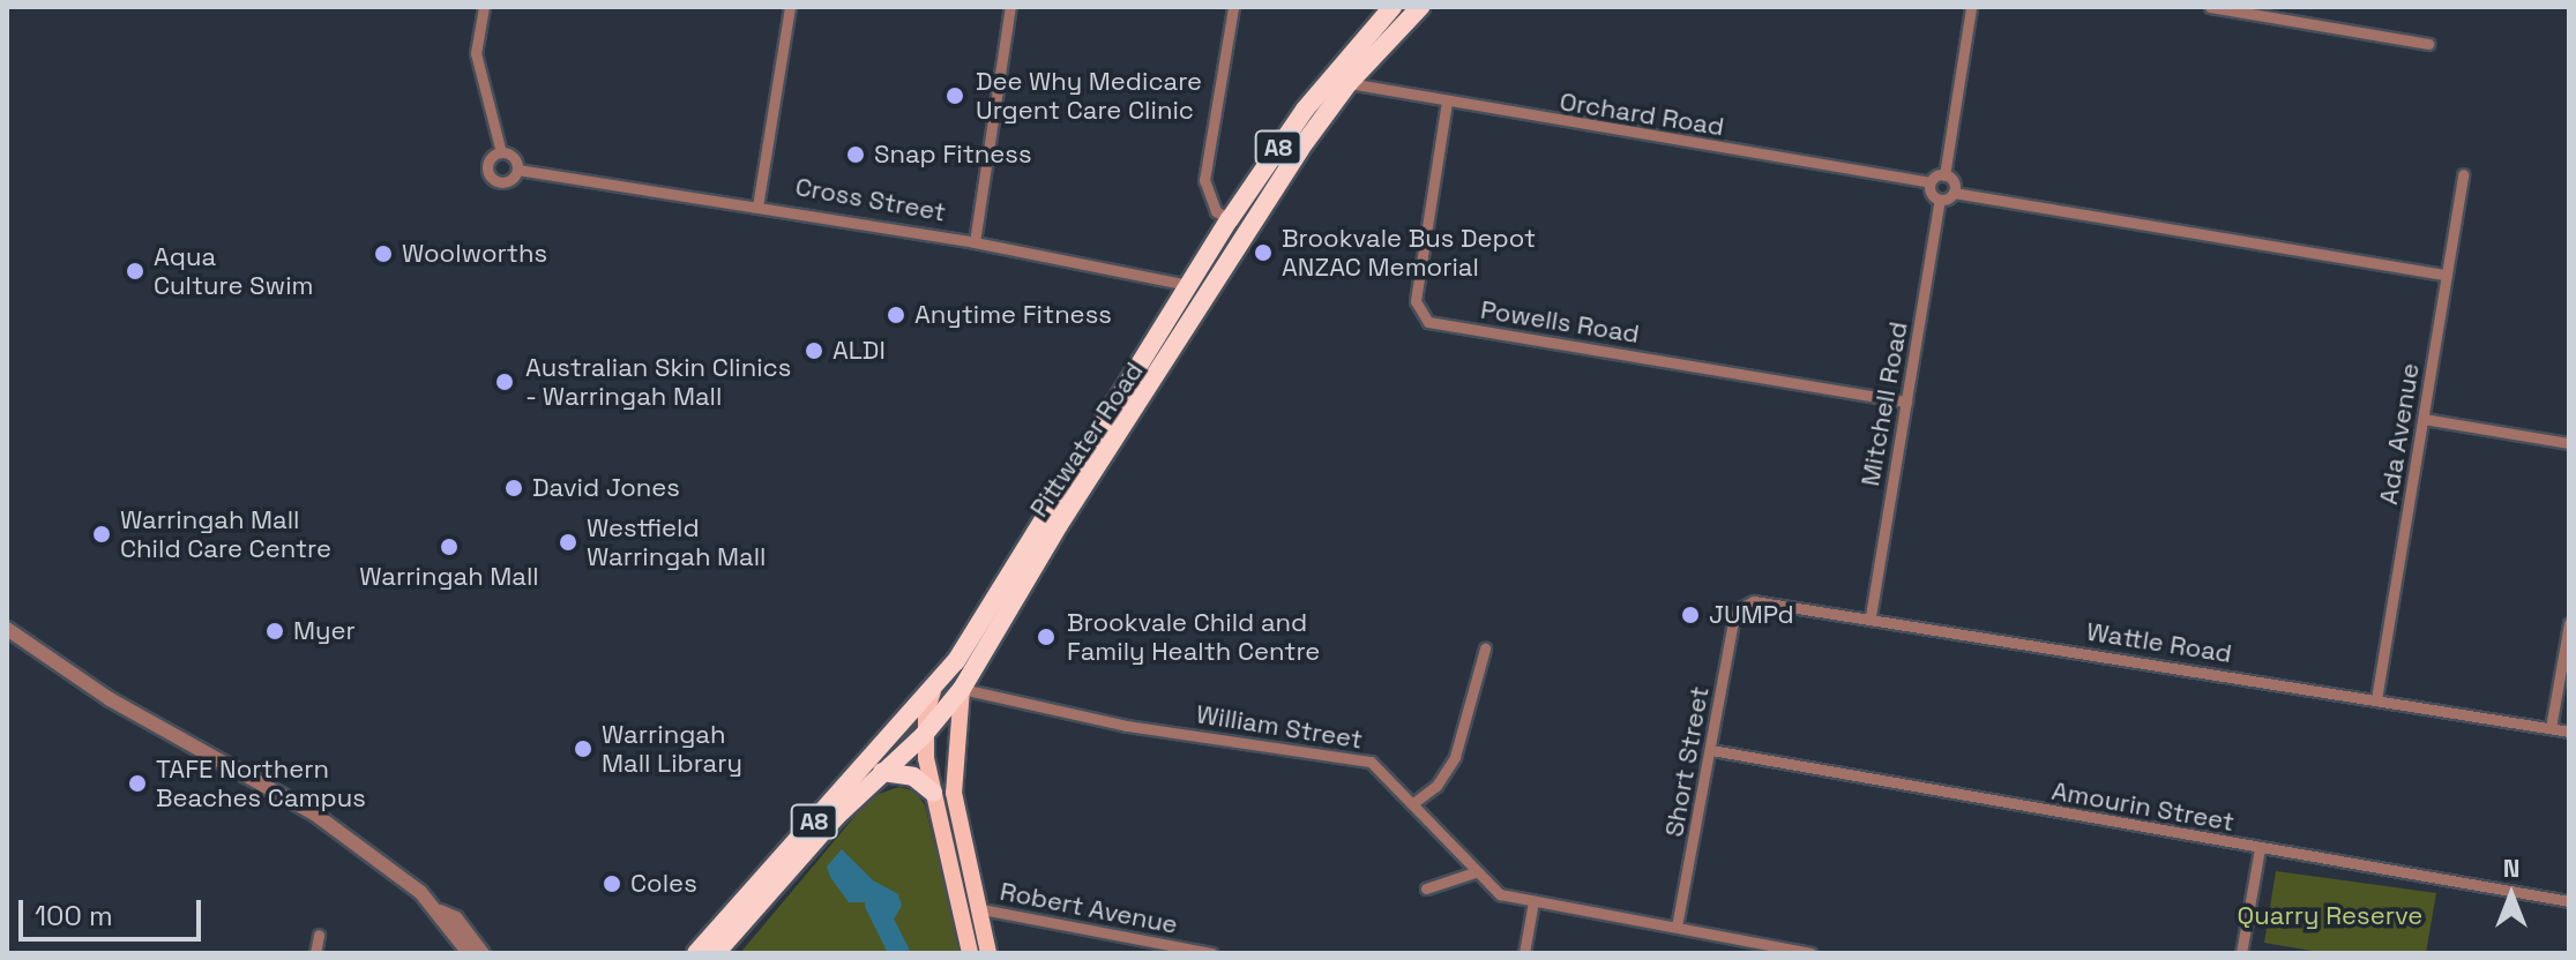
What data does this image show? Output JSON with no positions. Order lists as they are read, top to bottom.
{
  "streets": {
    "highway": ["A8", "Cross Street", "Pittwater Road"],
    "street": [
      "Orchard Road",
      "Powells Road",
      "Mitchell Road",
      "Ada Avenue",
      "Wattle Road",
      "William Street",
      "Short Street",
      "Amourin Street",
      "Robert Avenue"
    ]
  },
  "crossings": [
    ["Orchard Road", "Powells Road"],
    ["Orchard Road", "Mitchell Road"],
    ["Orchard Road", "Pittwater Road"],
    ["A8", "Pittwater Road"],
    ["A8", "William Street"],
    ["Cross Street", "Pittwater Road"],
    ["Powells Road", "Mitchell Road"],
    ["Mitchell Road", "Wattle Road"],
    ["Ada Avenue", "Wattle Road"],
    ["Pittwater Road", "William Street"],
    ["Pittwater Road", "Robert Avenue"],
    ["Wattle Road", "Short Street"],
    ["William Street", "Short Street"],
    ["Short Street", "Amourin Street"]
  ],
  "parks": ["Quarry Reserve"],
  "places": [
    "Dee Why Medicare Urgent Care Clinic",
    "Snap Fitness",
    "Brookvale Bus Depot ANZAC Memorial",
    "Woolworths",
    "Aqua Culture Swim",
    "Anytime Fitness",
    "ALDI",
    "Australian Skin Clinics - Warringah Mall",
    "David Jones",
    "Warringah Mall Child Care Centre",
    "Westfield Warringah Mall",
    "Warringah Mall",
    "JUMPd",
    "Myer",
    "Brookvale Child and Family Health Centre",
    "Warringah Mall Library",
    "TAFE Northern Beaches Campus",
    "Coles"
  ],
  "scale_bar": "100 m",
  "north": "top"
}
